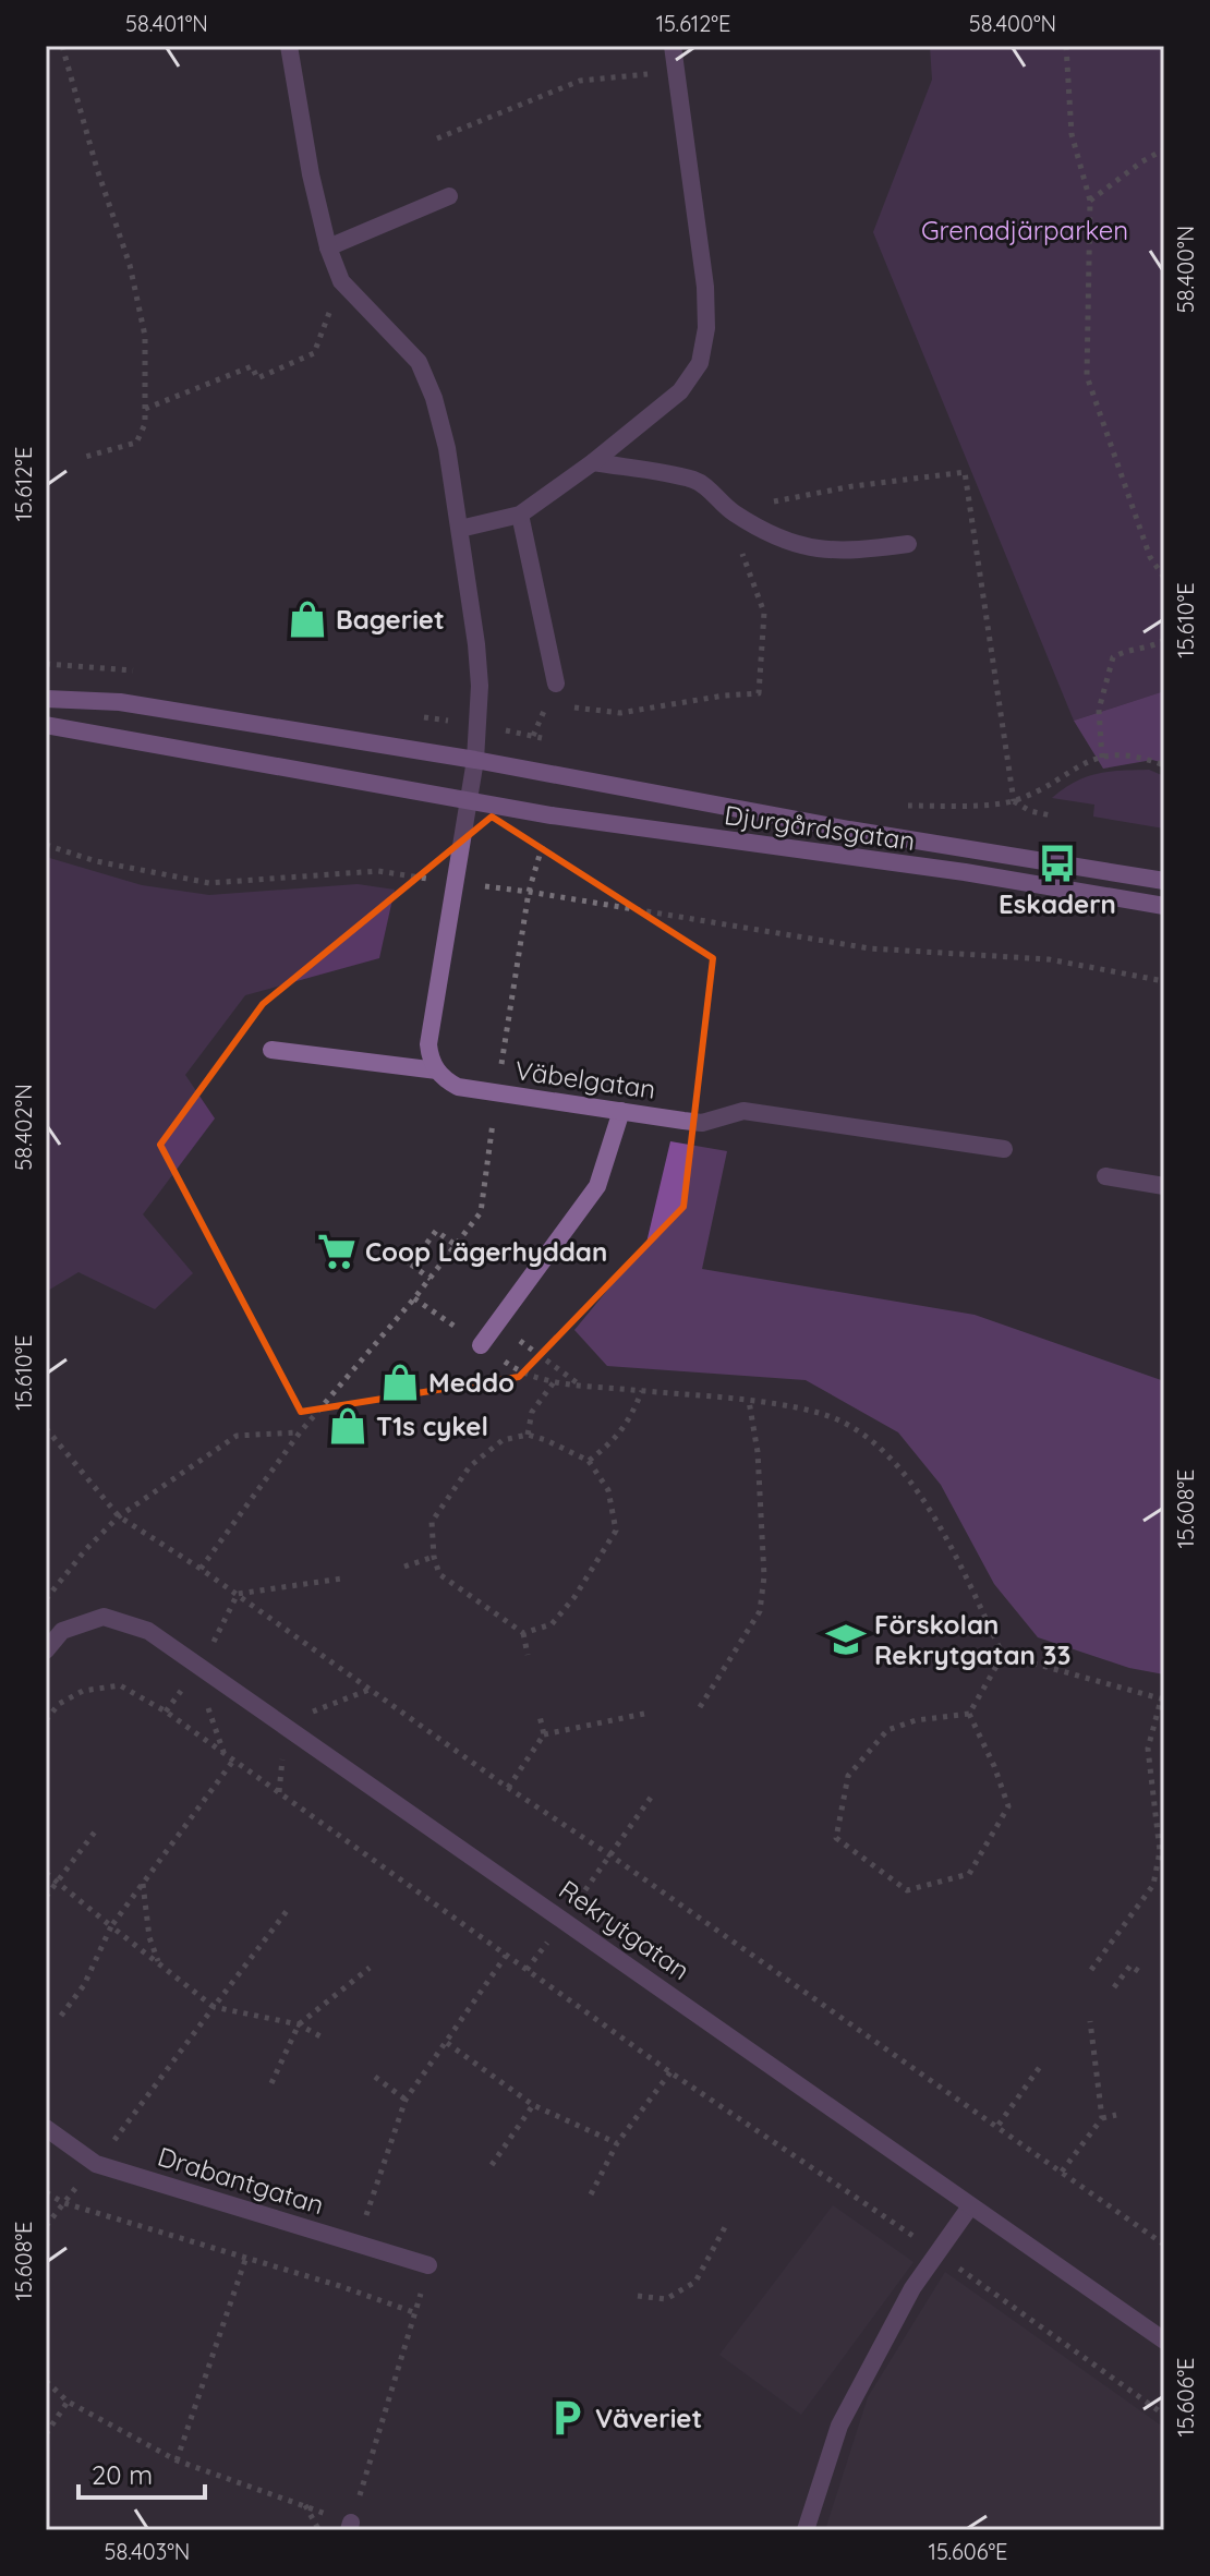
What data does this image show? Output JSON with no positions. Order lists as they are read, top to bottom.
{
  "streets": {
    "main road": ["Djurgårdsgatan"],
    "street": ["Väbelgatan", "Rekrytgatan", "Drabantgatan"]
  },
  "parks": ["Grenadjärparken"],
  "places": {
    "shop": ["Bageriet", "Meddo", "T1s cykel"],
    "bus stop": ["Eskadern"],
    "supermarket": ["Coop Lägerhyddan"],
    "school or university": ["Förskolan Rekrytgatan 33"],
    "parking": ["Väveriet"]
  },
  "scale_bar": "20 m",
  "coordinates": [
    "58.401°N",
    "15.612°E",
    "58.400°N",
    "15.610°E",
    "58.402°N",
    "15.608°E",
    "15.606°E",
    "58.403°N"
  ]
}
